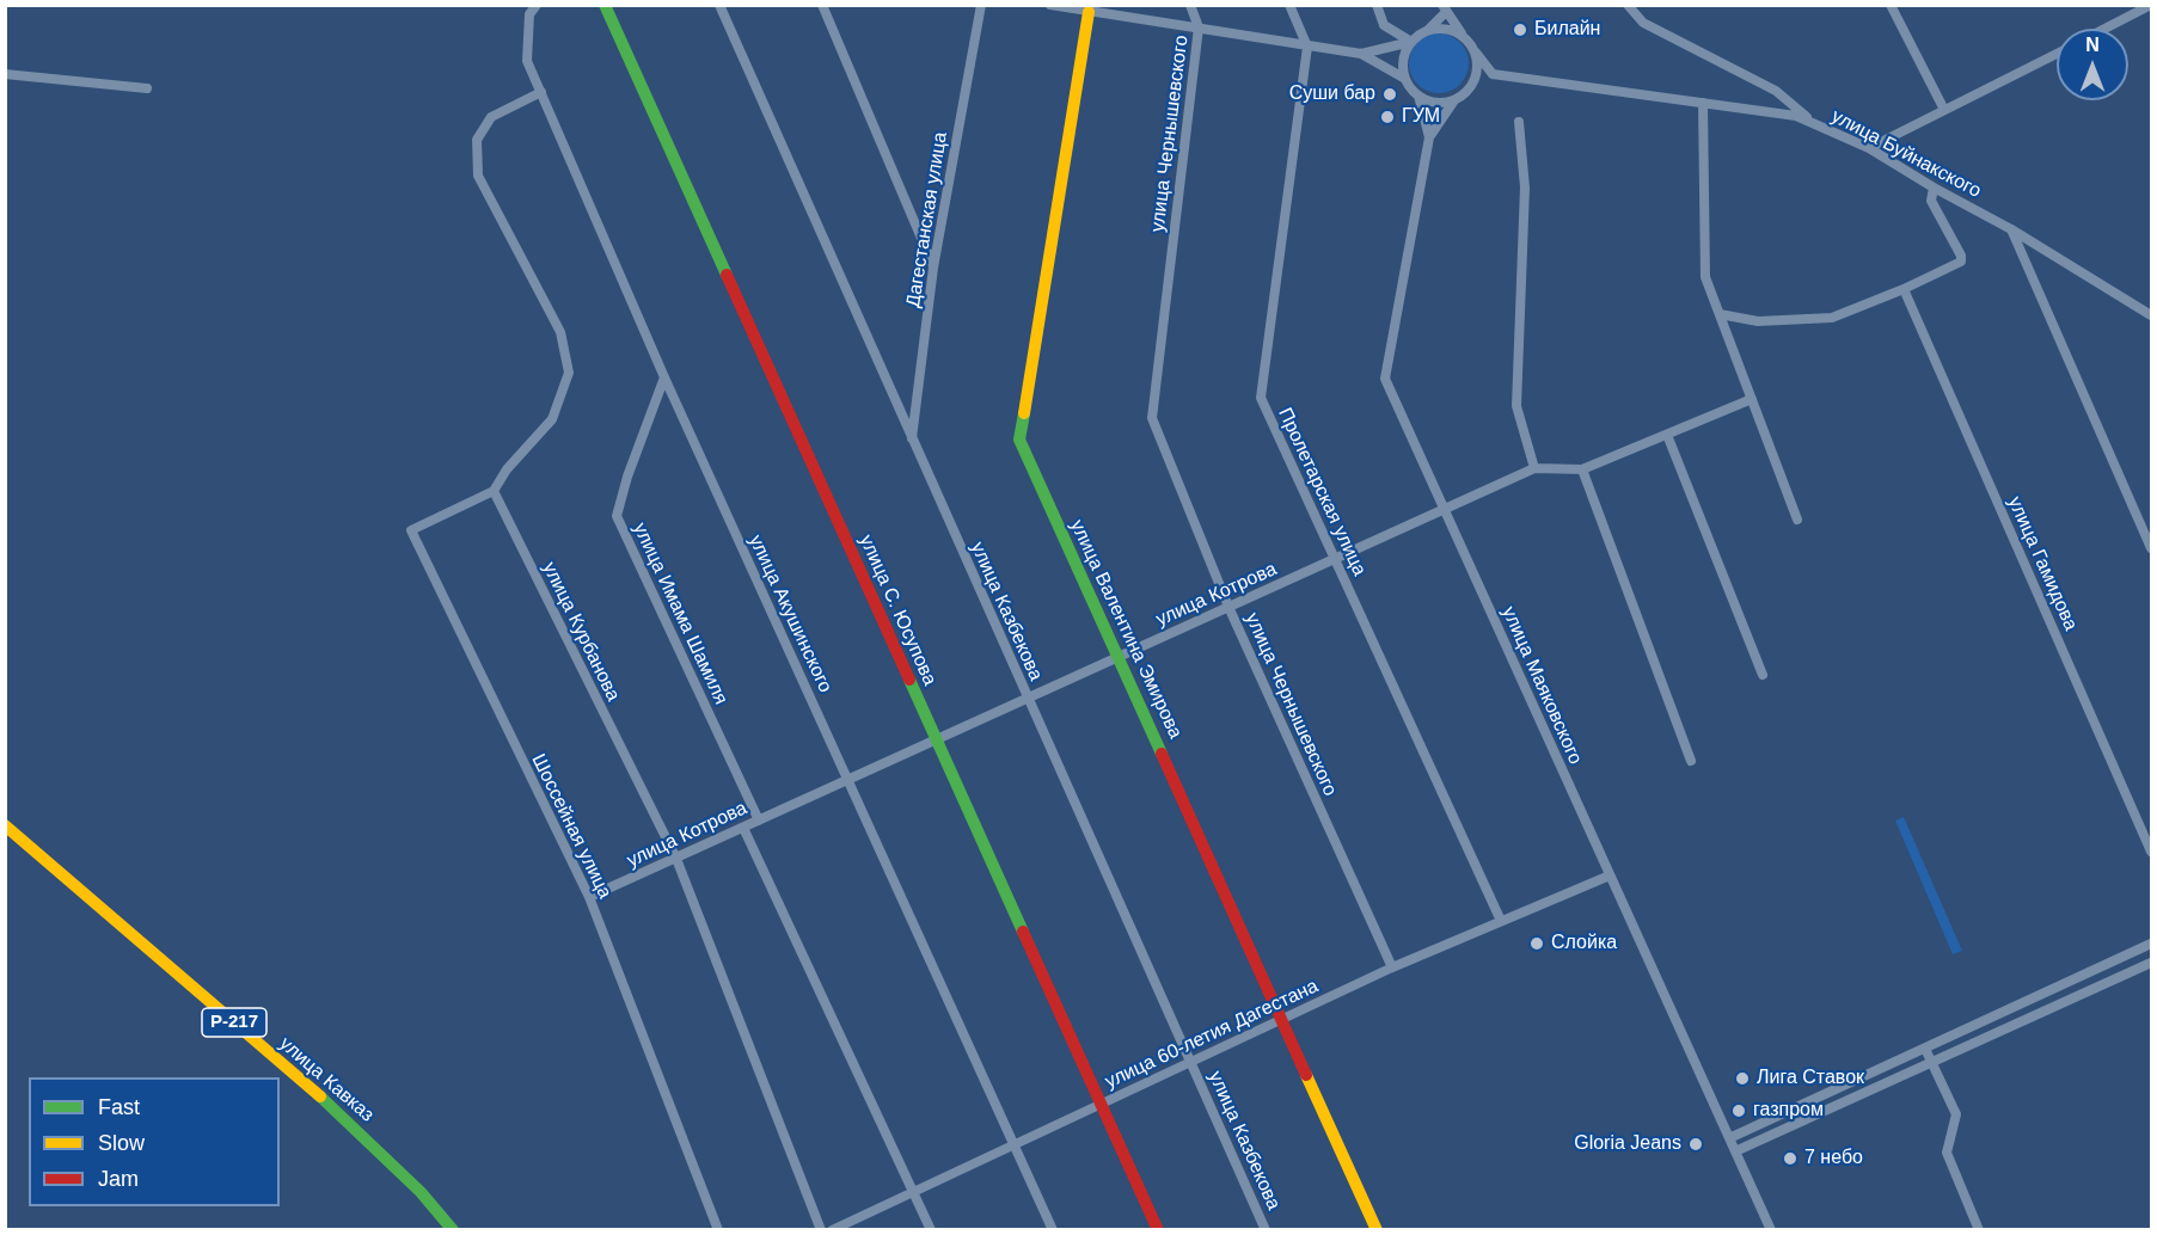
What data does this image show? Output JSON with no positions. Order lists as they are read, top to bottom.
{
  "streets": {
    "main road": [
      "улица С. Юсупова",
      "улица Валентина Эмирова",
      "Р-217",
      "улица Кавказ"
    ],
    "street": [
      "улица Чернышевского",
      "улица Буйнакского",
      "Дагестанская улица",
      "Пролетарская улица",
      "улица Гамидова",
      "улица Котрова",
      "улица Казбекова",
      "улица Имама Шамиля",
      "улица Акушинского",
      "улица Курбанова",
      "улица Маяковского",
      "Шоссейная улица",
      "улица 60-летия Дагестана"
    ]
  },
  "crossings": [
    ["улица Чернышевского", "улица Котрова"],
    ["улица Чернышевского", "улица 60-летия Дагестана"],
    ["Дагестанская улица", "улица Казбекова"],
    ["Пролетарская улица", "улица Котрова"],
    ["Пролетарская улица", "улица 60-летия Дагестана"],
    ["улица Котрова", "улица С. Юсупова"],
    ["улица Котрова", "улица Казбекова"],
    ["улица Котрова", "улица Имама Шамиля"],
    ["улица Котрова", "улица Акушинского"],
    ["улица Котрова", "улица Валентина Эмирова"],
    ["улица Котрова", "улица Курбанова"],
    ["улица Котрова", "улица Маяковского"],
    ["улица Котрова", "Шоссейная улица"],
    ["улица С. Юсупова", "улица 60-летия Дагестана"],
    ["улица Казбекова", "улица 60-летия Дагестана"],
    ["улица Имама Шамиля", "улица Акушинского"],
    ["улица Акушинского", "улица 60-летия Дагестана"],
    ["улица Валентина Эмирова", "улица 60-летия Дагестана"],
    ["улица Курбанова", "Шоссейная улица"],
    ["улица Маяковского", "улица 60-летия Дагестана"]
  ],
  "places": [
    "Билайн",
    "Суши бар",
    "ГУМ",
    "Слойка",
    "Лига Ставок",
    "газпром",
    "Gloria Jeans",
    "7 небо"
  ],
  "legend": ["Fast", "Slow", "Jam"],
  "north": "top"
}
